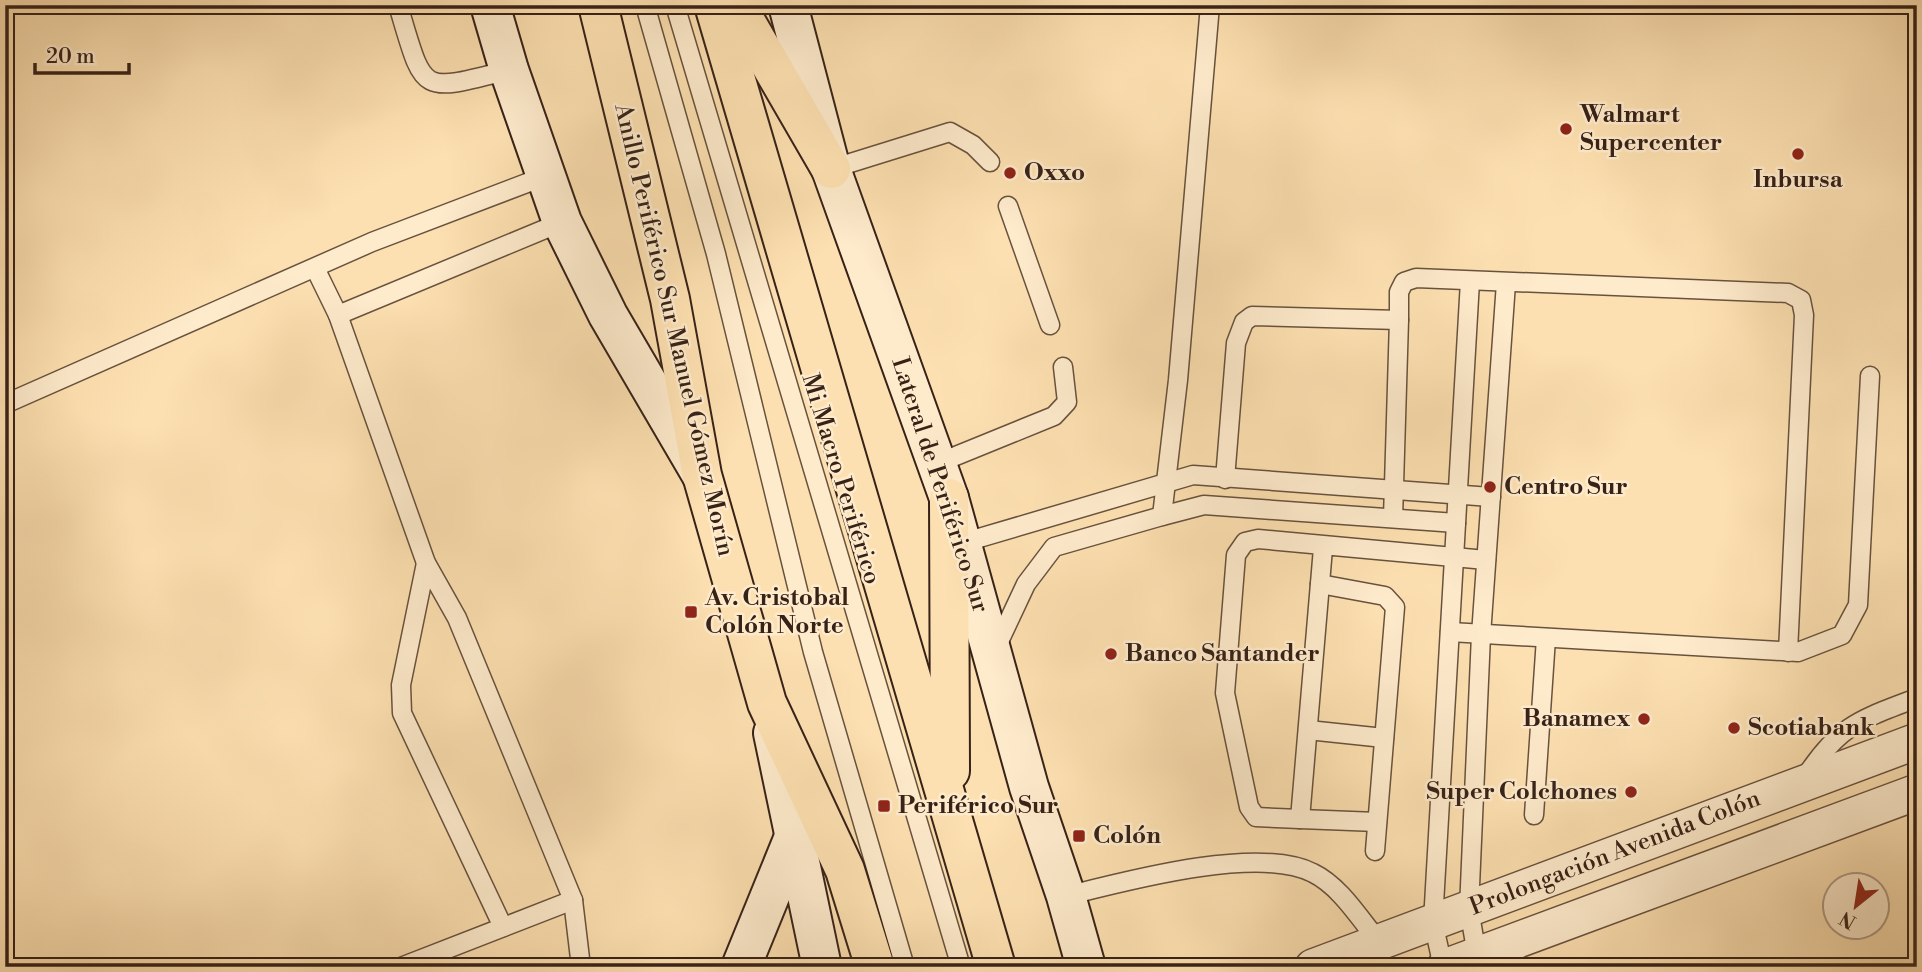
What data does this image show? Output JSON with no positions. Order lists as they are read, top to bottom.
{
  "streets": {
    "highway": ["Anillo Periférico Sur Manuel Gómez Morín"],
    "street": ["Lateral de Periférico Sur", "Prolongación Avenida Colón"],
    "lane": ["Mi Macro Periférico"]
  },
  "places": {
    "other": [
      "Walmart Supercenter",
      "Inbursa",
      "Oxxo",
      "Centro Sur",
      "Banco Santander",
      "Banamex",
      "Scotiabank",
      "Super Colchones"
    ],
    "transit": ["Av. Cristobal Colón Norte", "Periférico Sur", "Colón"]
  },
  "scale_bar": "20 m",
  "north": "bottom left"
}
